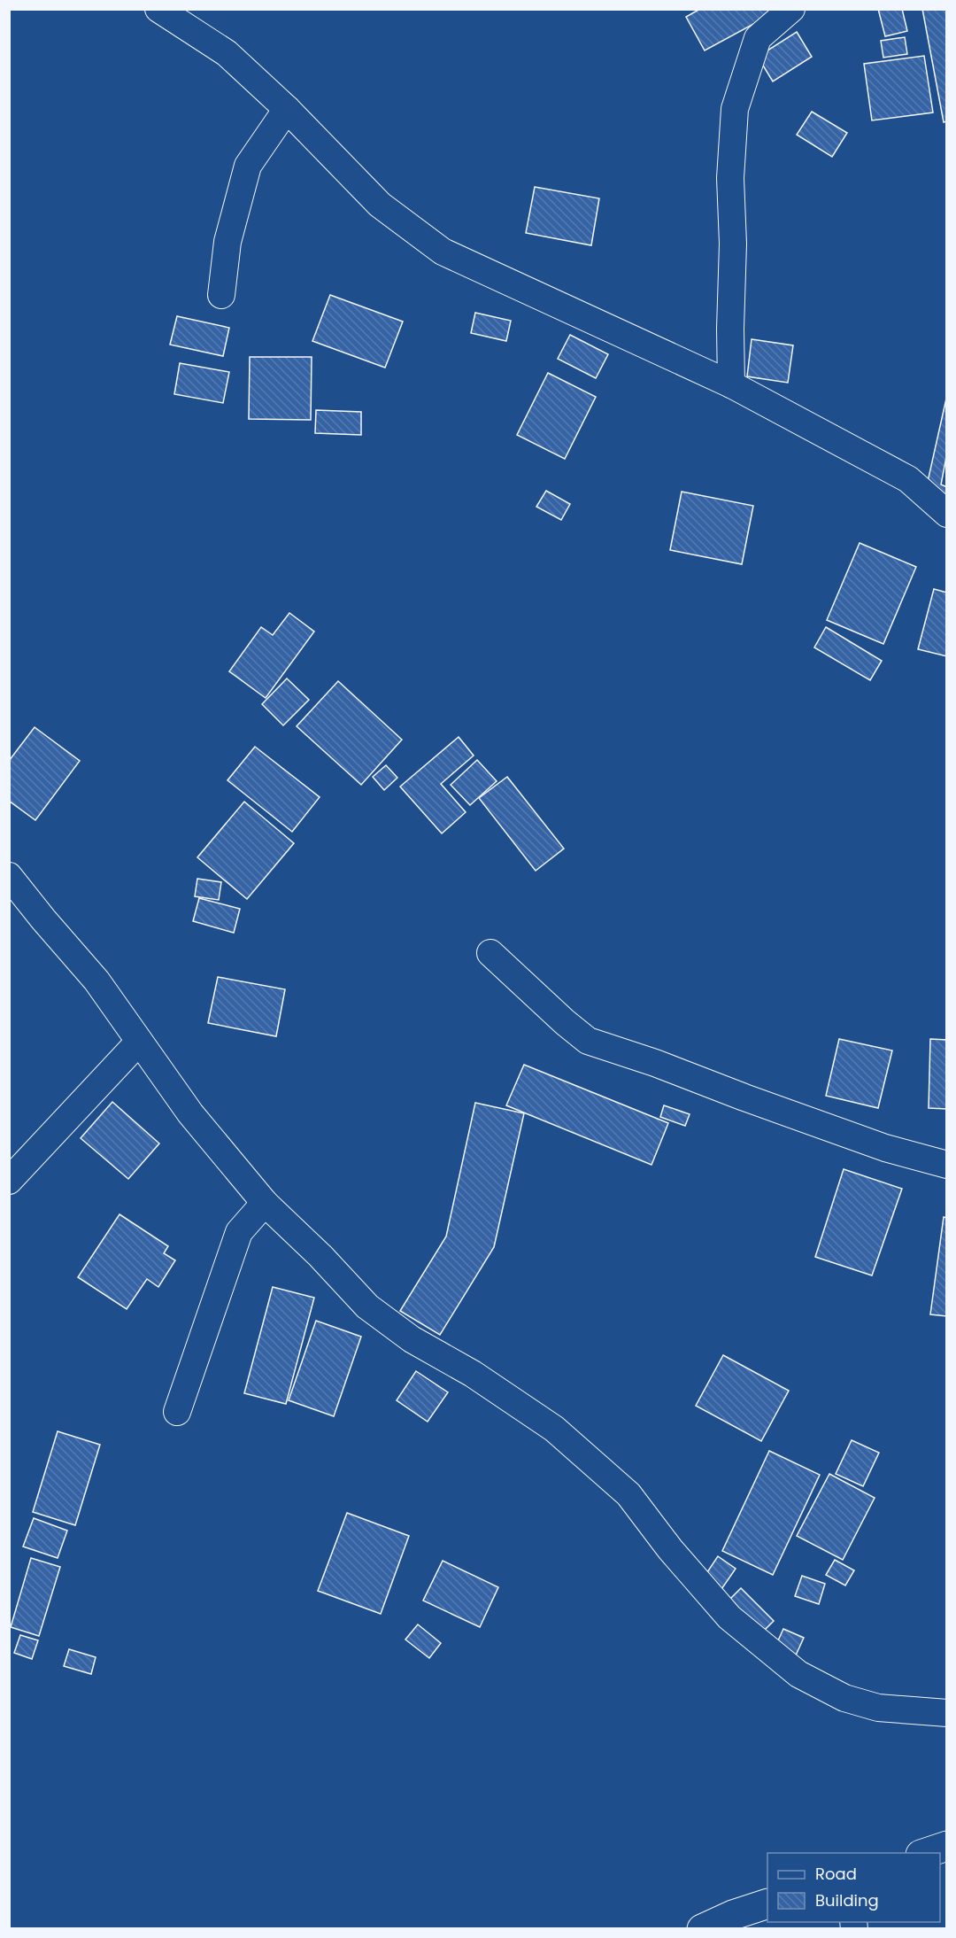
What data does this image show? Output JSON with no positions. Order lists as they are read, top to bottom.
{
  "legend": ["Road", "Building"]
}
